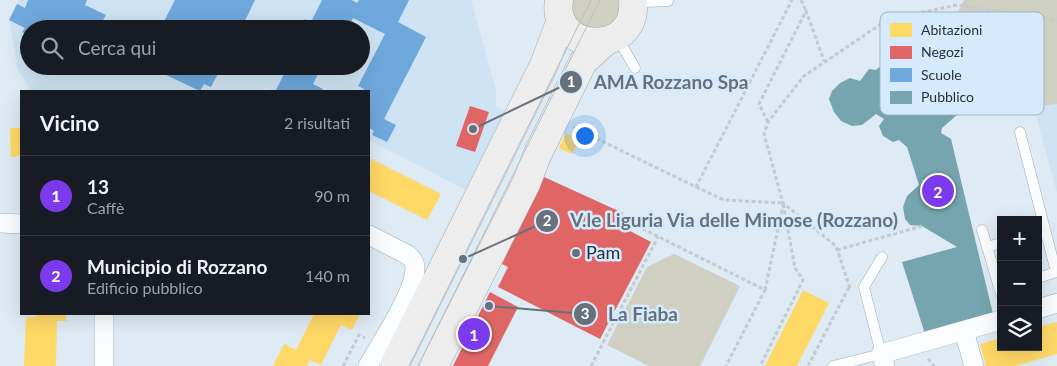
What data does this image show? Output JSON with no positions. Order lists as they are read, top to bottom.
{
  "places": [
    "AMA Rozzano Spa",
    "Pam",
    "V.le Liguria Via delle Mimose (Rozzano)",
    "La Fiaba"
  ],
  "legend": [
    "Abitazioni",
    "Negozi",
    "Scuole",
    "Pubblico"
  ],
  "page": {
    "search": "Cerca qui",
    "heading": ["Vicino", "2 risultati"],
    "list": [
      {
        "mark": "1",
        "name": "13",
        "note": "Caffè",
        "value": "90 m"
      },
      {
        "mark": "2",
        "name": "Municipio di Rozzano",
        "note": "Edificio pubblico",
        "value": "140 m"
      }
    ],
    "pins": ["2", "1"],
    "map_buttons": ["+", "−"]
  }
}
